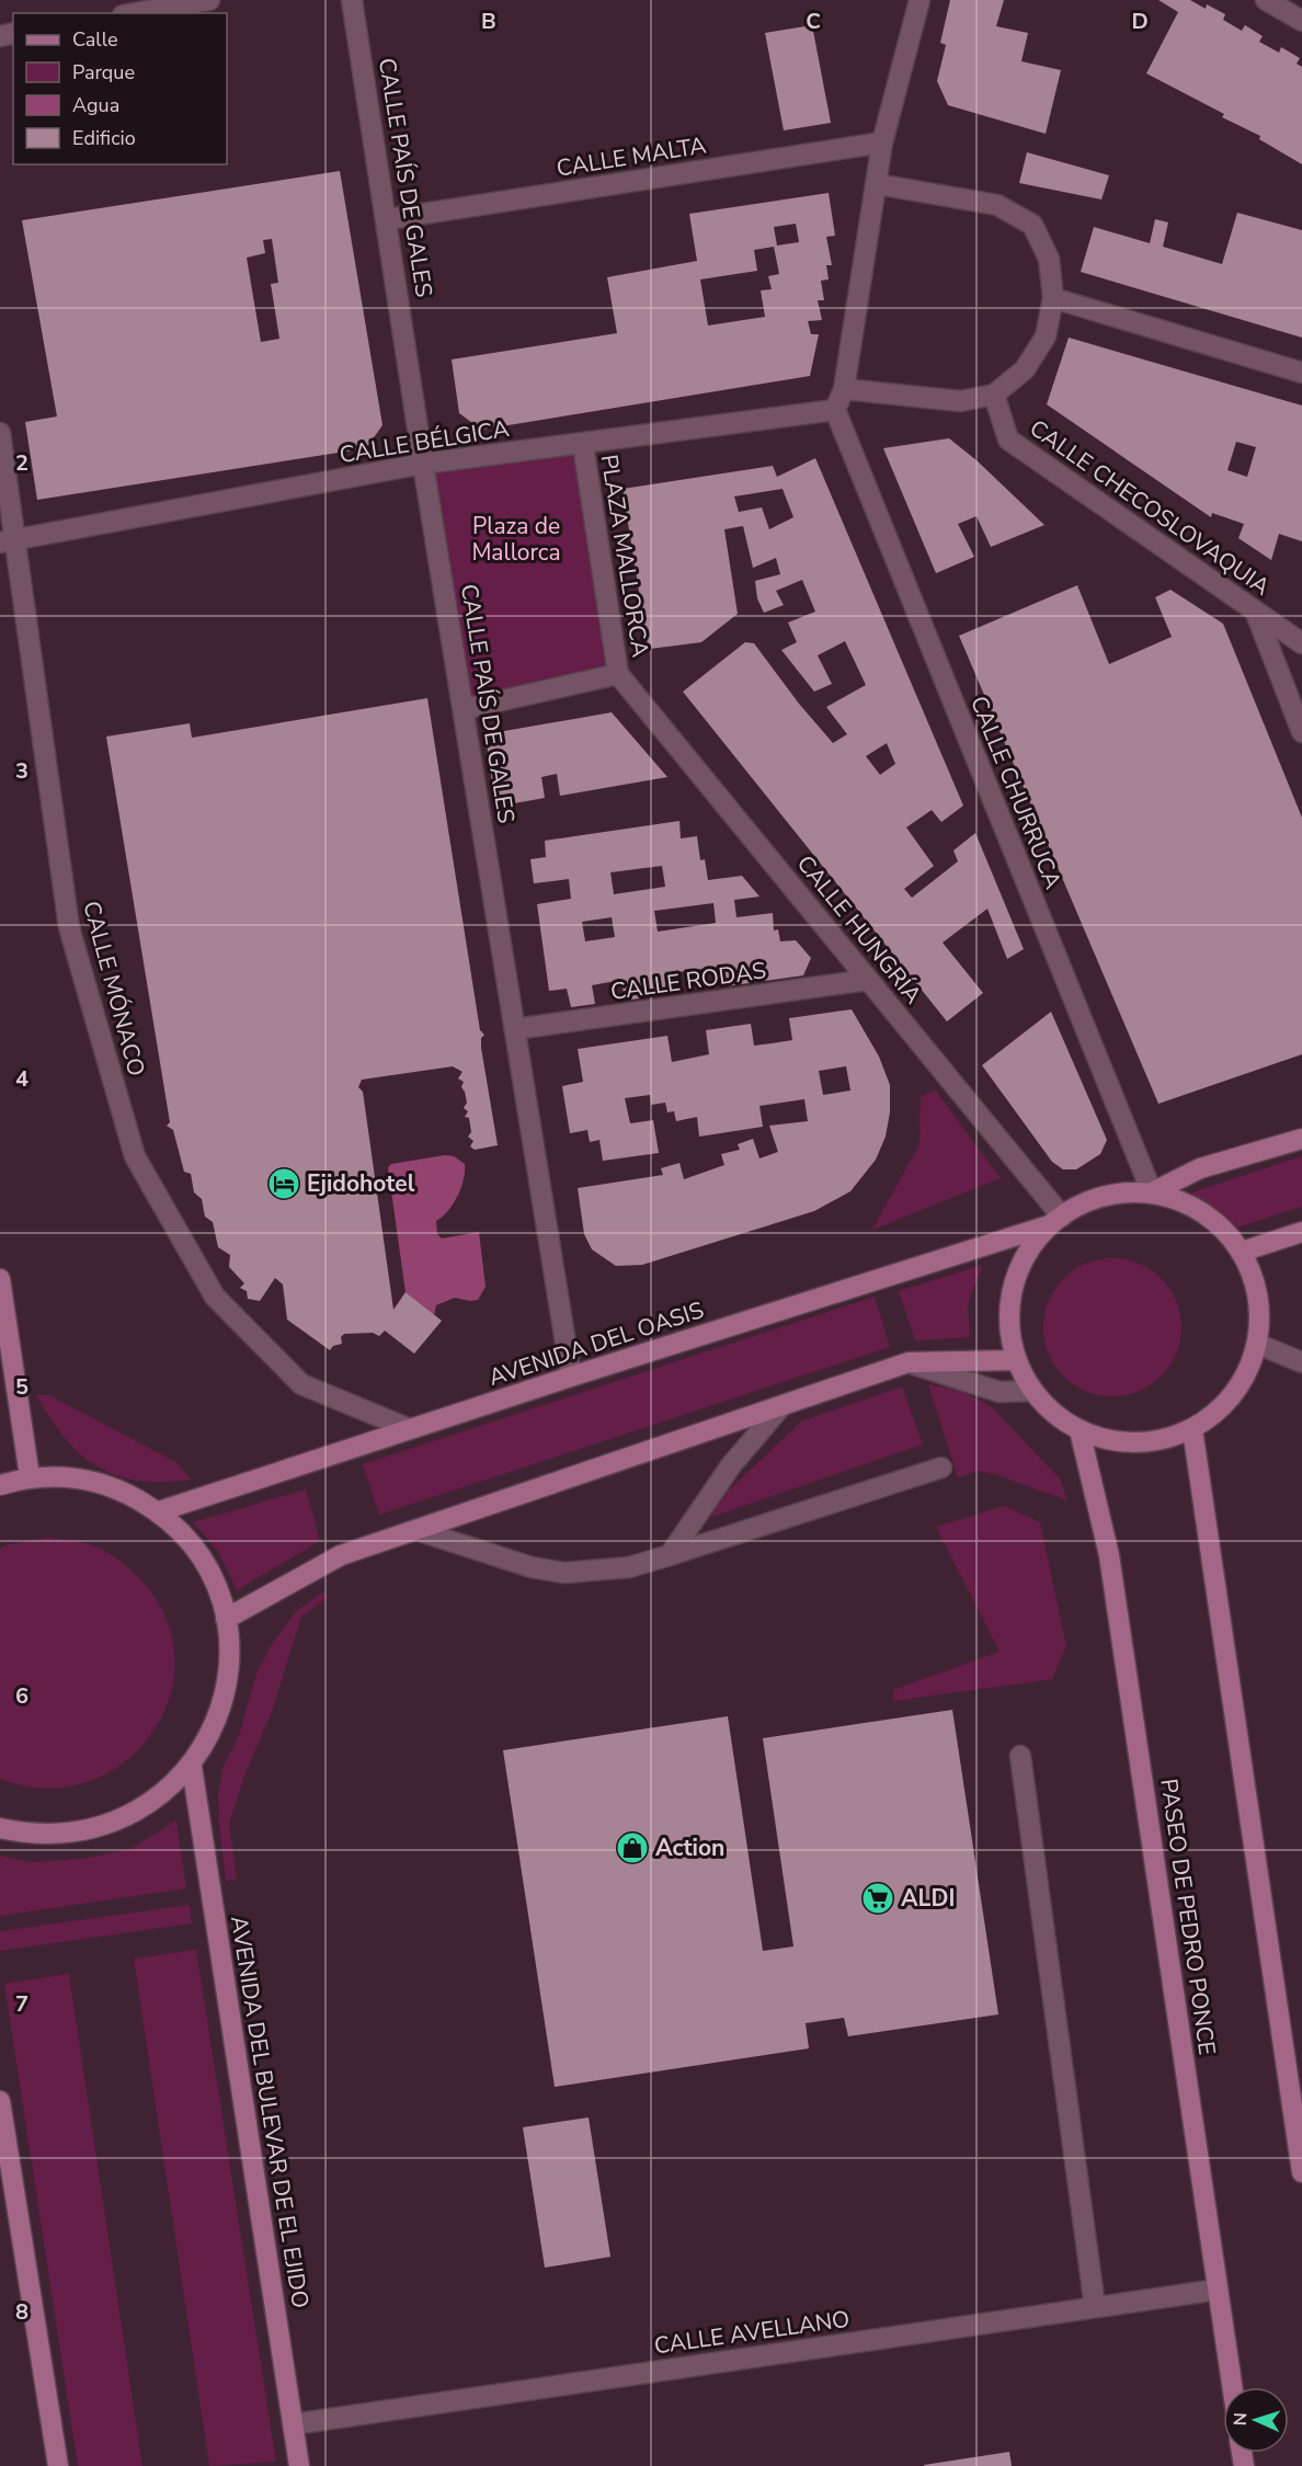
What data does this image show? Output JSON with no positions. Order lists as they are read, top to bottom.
{
  "streets": {
    "main road": ["AVENIDA DEL OASIS", "PASEO DE PEDRO PONCE", "AVENIDA DEL BULEVAR DE EL EJIDO"],
    "street": [
      "CALLE MALTA",
      "CALLE PAÍS DE GALES",
      "CALLE BÉLGICA",
      "CALLE CHECOSLOVAQUIA",
      "PLAZA MALLORCA",
      "CALLE CHURRUCA",
      "CALLE HUNGRÍA",
      "CALLE RODAS",
      "CALLE MÓNACO",
      "CALLE AVELLANO"
    ]
  },
  "crossings": [
    ["CALLE MALTA", "CALLE PAÍS DE GALES"],
    ["CALLE PAÍS DE GALES", "CALLE BÉLGICA"],
    ["CALLE PAÍS DE GALES", "CALLE RODAS"],
    ["CALLE PAÍS DE GALES", "AVENIDA DEL OASIS"],
    ["CALLE BÉLGICA", "PLAZA MALLORCA"],
    ["CALLE BÉLGICA", "CALLE CHURRUCA"],
    ["CALLE BÉLGICA", "CALLE MÓNACO"],
    ["PLAZA MALLORCA", "CALLE HUNGRÍA"],
    ["CALLE HUNGRÍA", "CALLE RODAS"],
    ["CALLE HUNGRÍA", "AVENIDA DEL OASIS"],
    ["CALLE MÓNACO", "AVENIDA DEL OASIS"],
    ["PASEO DE PEDRO PONCE", "CALLE AVELLANO"],
    ["AVENIDA DEL BULEVAR DE EL EJIDO", "CALLE AVELLANO"]
  ],
  "parks": ["Plaza de Mallorca"],
  "places": {
    "hotel": ["Ejidohotel"],
    "shop": ["Action"],
    "supermarket": ["ALDI"]
  },
  "legend": [
    "Calle",
    "Parque",
    "Agua",
    "Edificio"
  ],
  "north": "left",
  "grid": {
    "columns": ["B", "C", "D"],
    "rows": [
      "2",
      "3",
      "4",
      "5",
      "6",
      "7",
      "8"
    ]
  }
}
